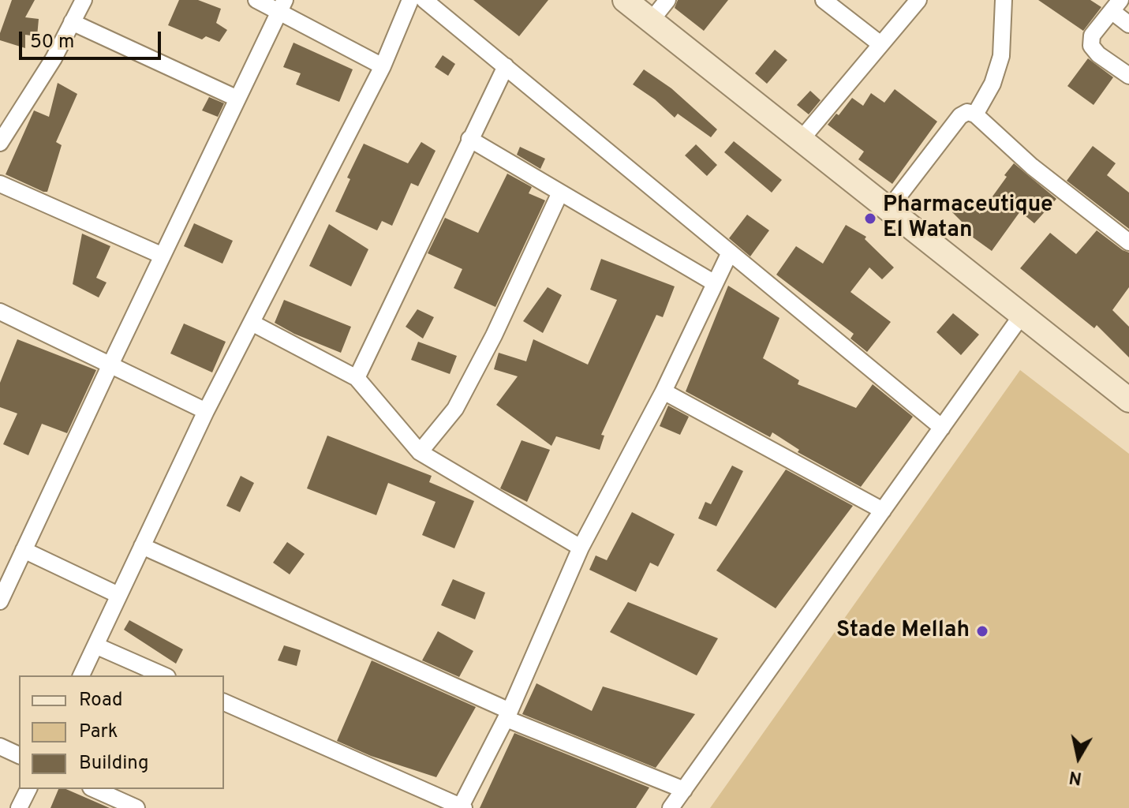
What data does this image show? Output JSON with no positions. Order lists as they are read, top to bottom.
{
  "places": ["Pharmaceutique El Watan", "Stade Mellah"],
  "legend": ["Road", "Park", "Building"],
  "scale_bar": "50 m",
  "north": "bottom"
}
